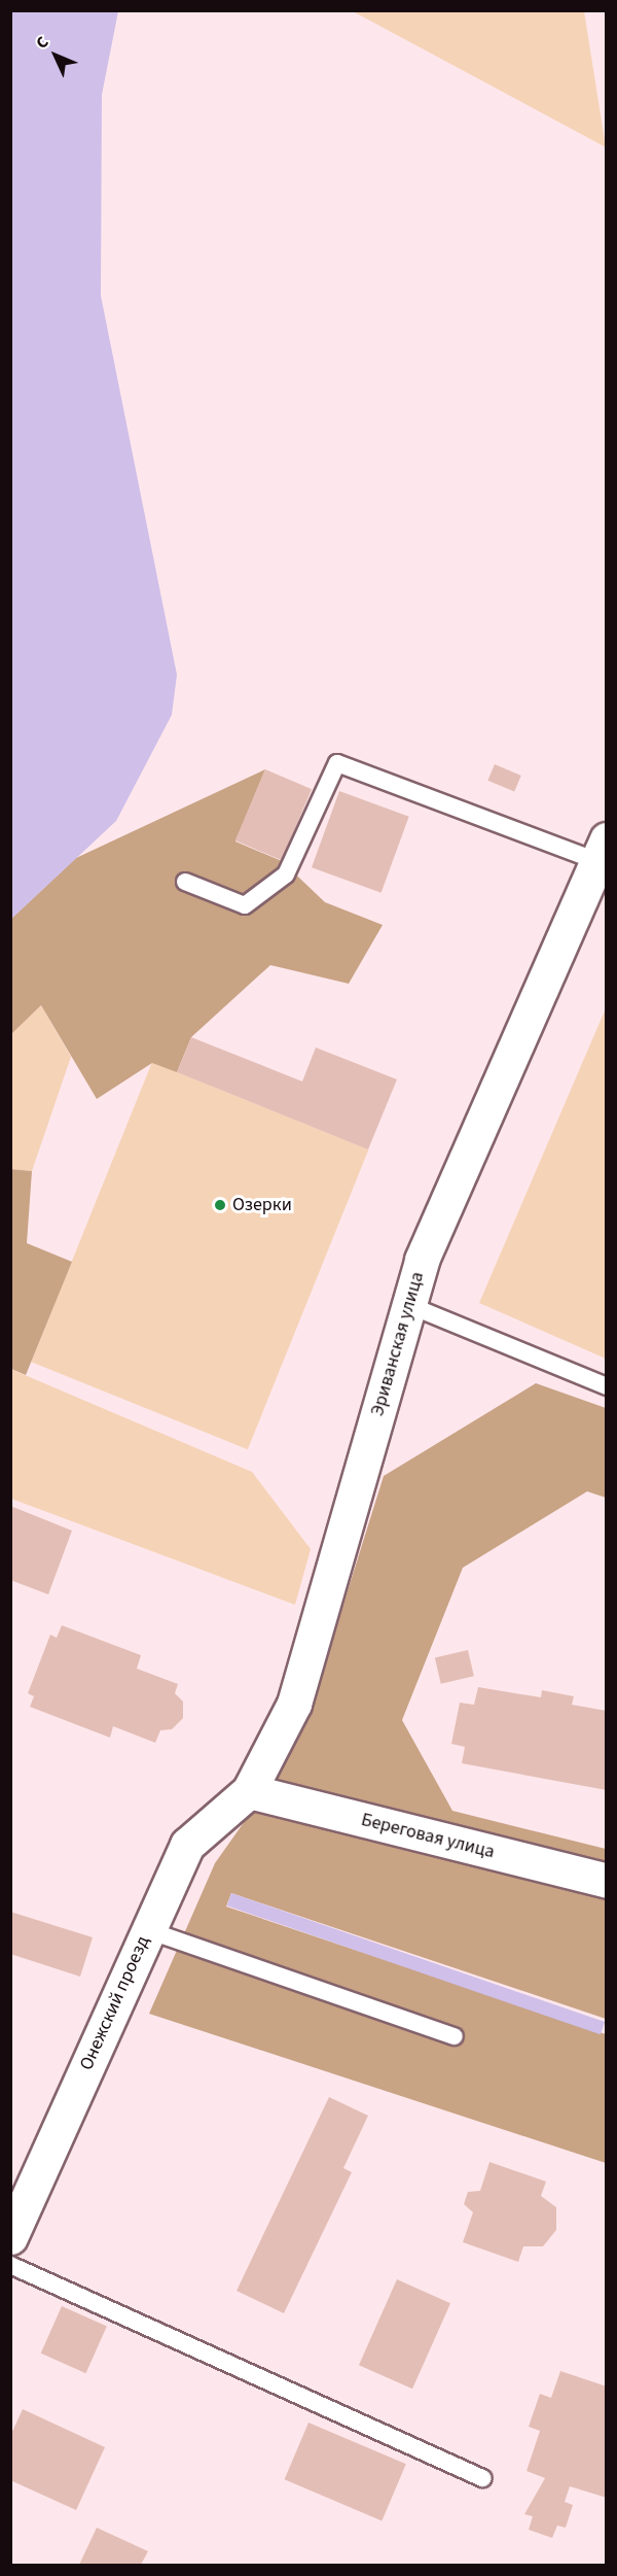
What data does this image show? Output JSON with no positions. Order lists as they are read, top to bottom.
{
  "streets": {
    "street": ["Эриванская улица", "Береговая улица", "Онежский проезд"]
  },
  "crossings": [
    ["Эриванская улица", "Береговая улица"],
    ["Эриванская улица", "Онежский проезд"],
    ["Береговая улица", "Онежский проезд"]
  ],
  "places": ["Озерки"],
  "north": "top left"
}
